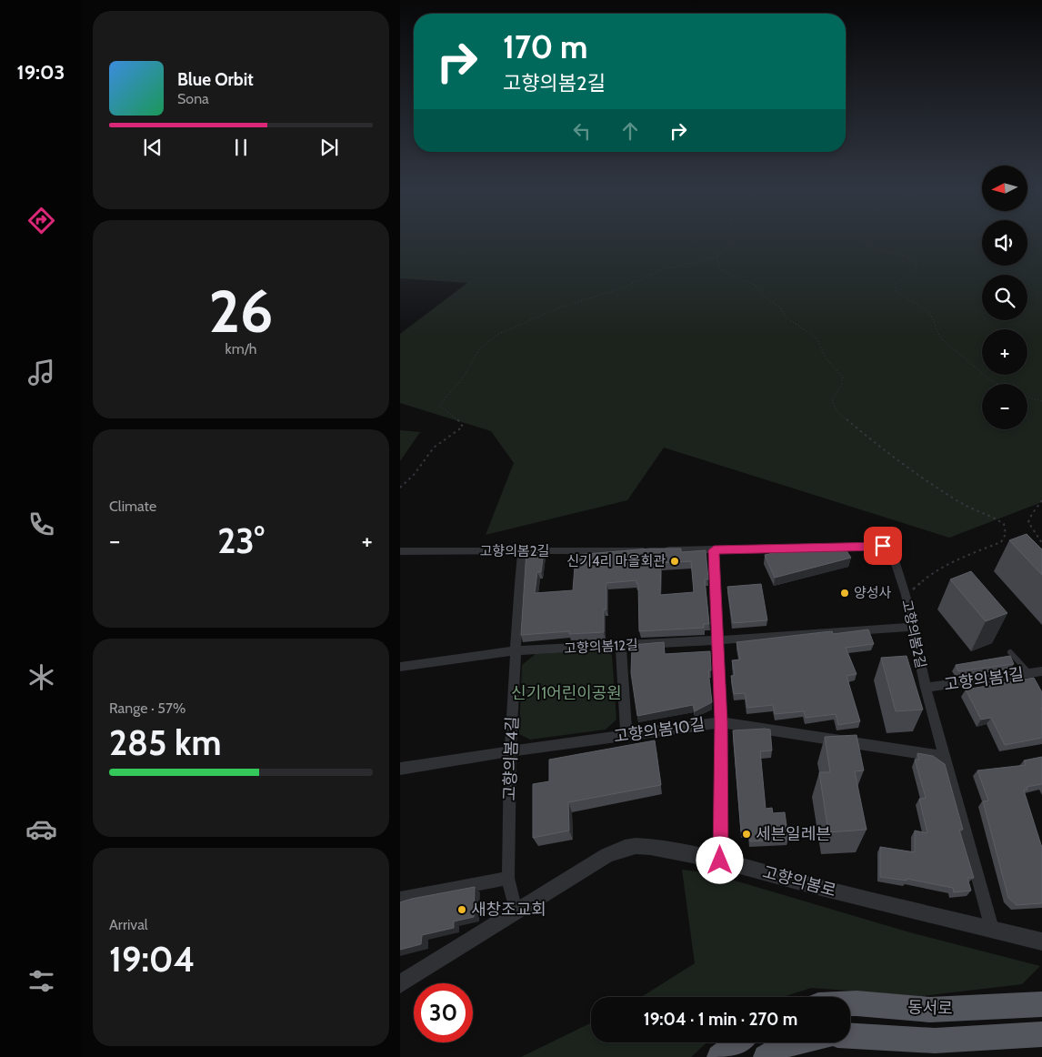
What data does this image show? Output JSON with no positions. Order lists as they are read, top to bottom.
{
  "streets": {
    "highway": ["동서로"],
    "street": [
      "고향의봄2길",
      "고향의봄12길",
      "고향의봄1길",
      "고향의봄10길",
      "고향의봄4길",
      "고향의봄로"
    ]
  },
  "crossings": [
    ["고향의봄2길", "고향의봄12길"],
    ["고향의봄2길", "고향의봄1길"],
    ["고향의봄2길", "고향의봄10길"],
    ["고향의봄2길", "고향의봄4길"],
    ["고향의봄2길", "고향의봄로"],
    ["고향의봄12길", "고향의봄4길"],
    ["고향의봄10길", "고향의봄4길"],
    ["고향의봄4길", "고향의봄로"]
  ],
  "parks": ["신기1어린이공원"],
  "places": [
    "신기4리 마을회관",
    "양성사",
    "세븐일레븐",
    "새창조교회"
  ],
  "north": "left",
  "page": {
    "tabs": "19:03",
    "turn": ["170 m", "고향의봄2길"],
    "song": ["Blue Orbit", "Sona"],
    "map_buttons": ["+", "−"],
    "tile": [
      ["26", "km/h"],
      "Climate",
      ["Range · 57%", "285 km"],
      ["Arrival", "19:04"]
    ],
    "heat": ["−", "23°", "+"],
    "limit": "30",
    "trip": "19:04 · 1 min · 270 m"
  }
}
